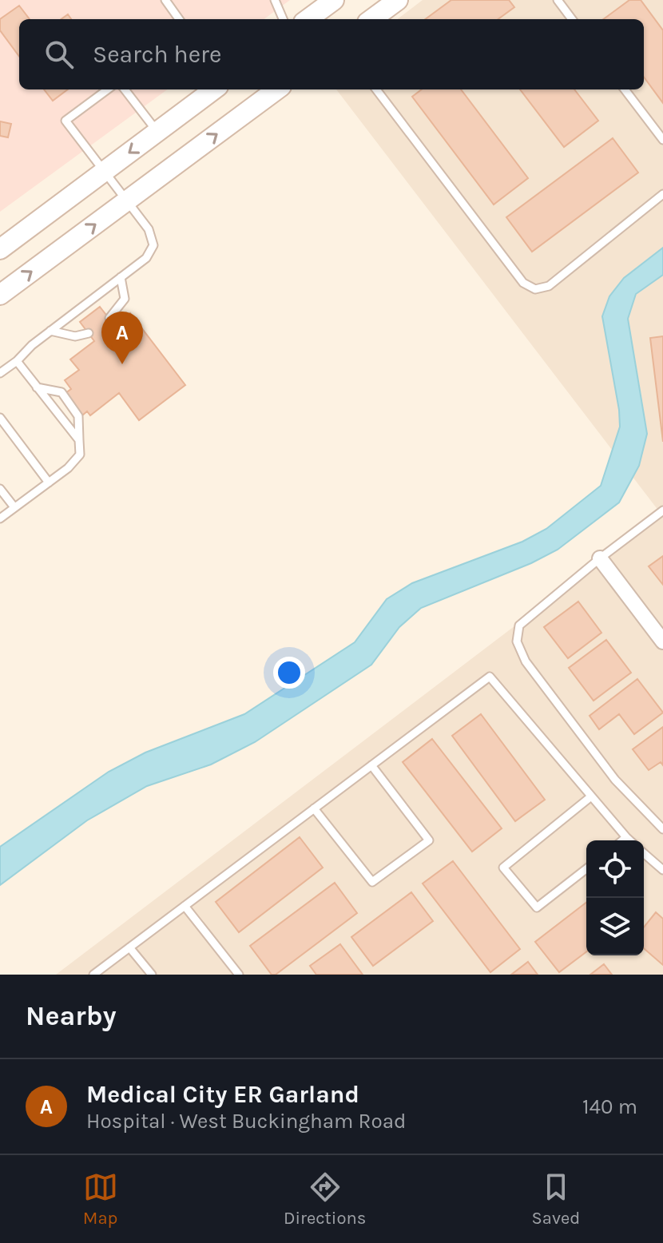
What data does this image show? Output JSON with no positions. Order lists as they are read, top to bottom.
{
  "page": {
    "search": "Search here",
    "pins": "A",
    "heading": "Nearby",
    "list": [
      {
        "mark": "A",
        "name": "Medical City ER Garland",
        "note": "Hospital · West Buckingham Road",
        "value": "140 m"
      }
    ],
    "nav": ["Map", "Directions", "Saved"]
  }
}
